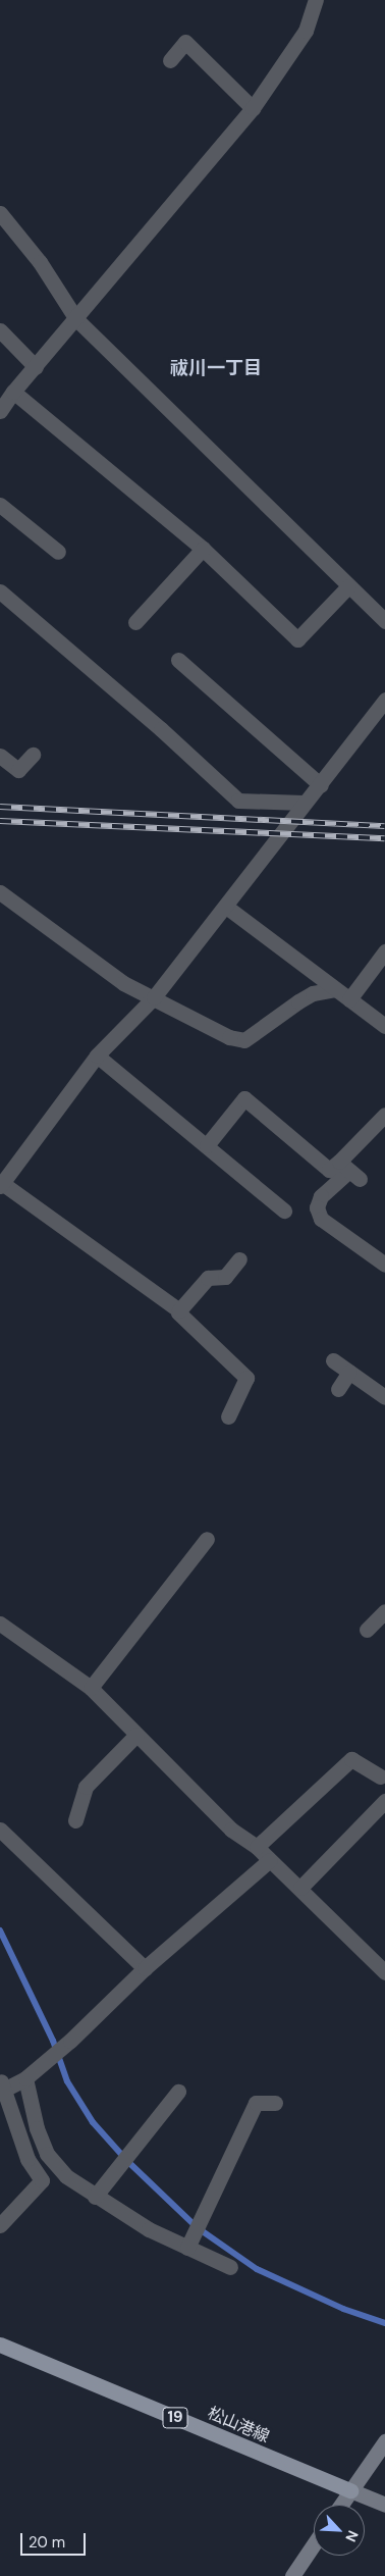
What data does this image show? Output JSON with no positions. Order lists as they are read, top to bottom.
{
  "streets": {
    "main road": ["19", "松山港線"]
  },
  "districts": ["祓川一丁目"],
  "scale_bar": "20 m",
  "north": "bottom right"
}
